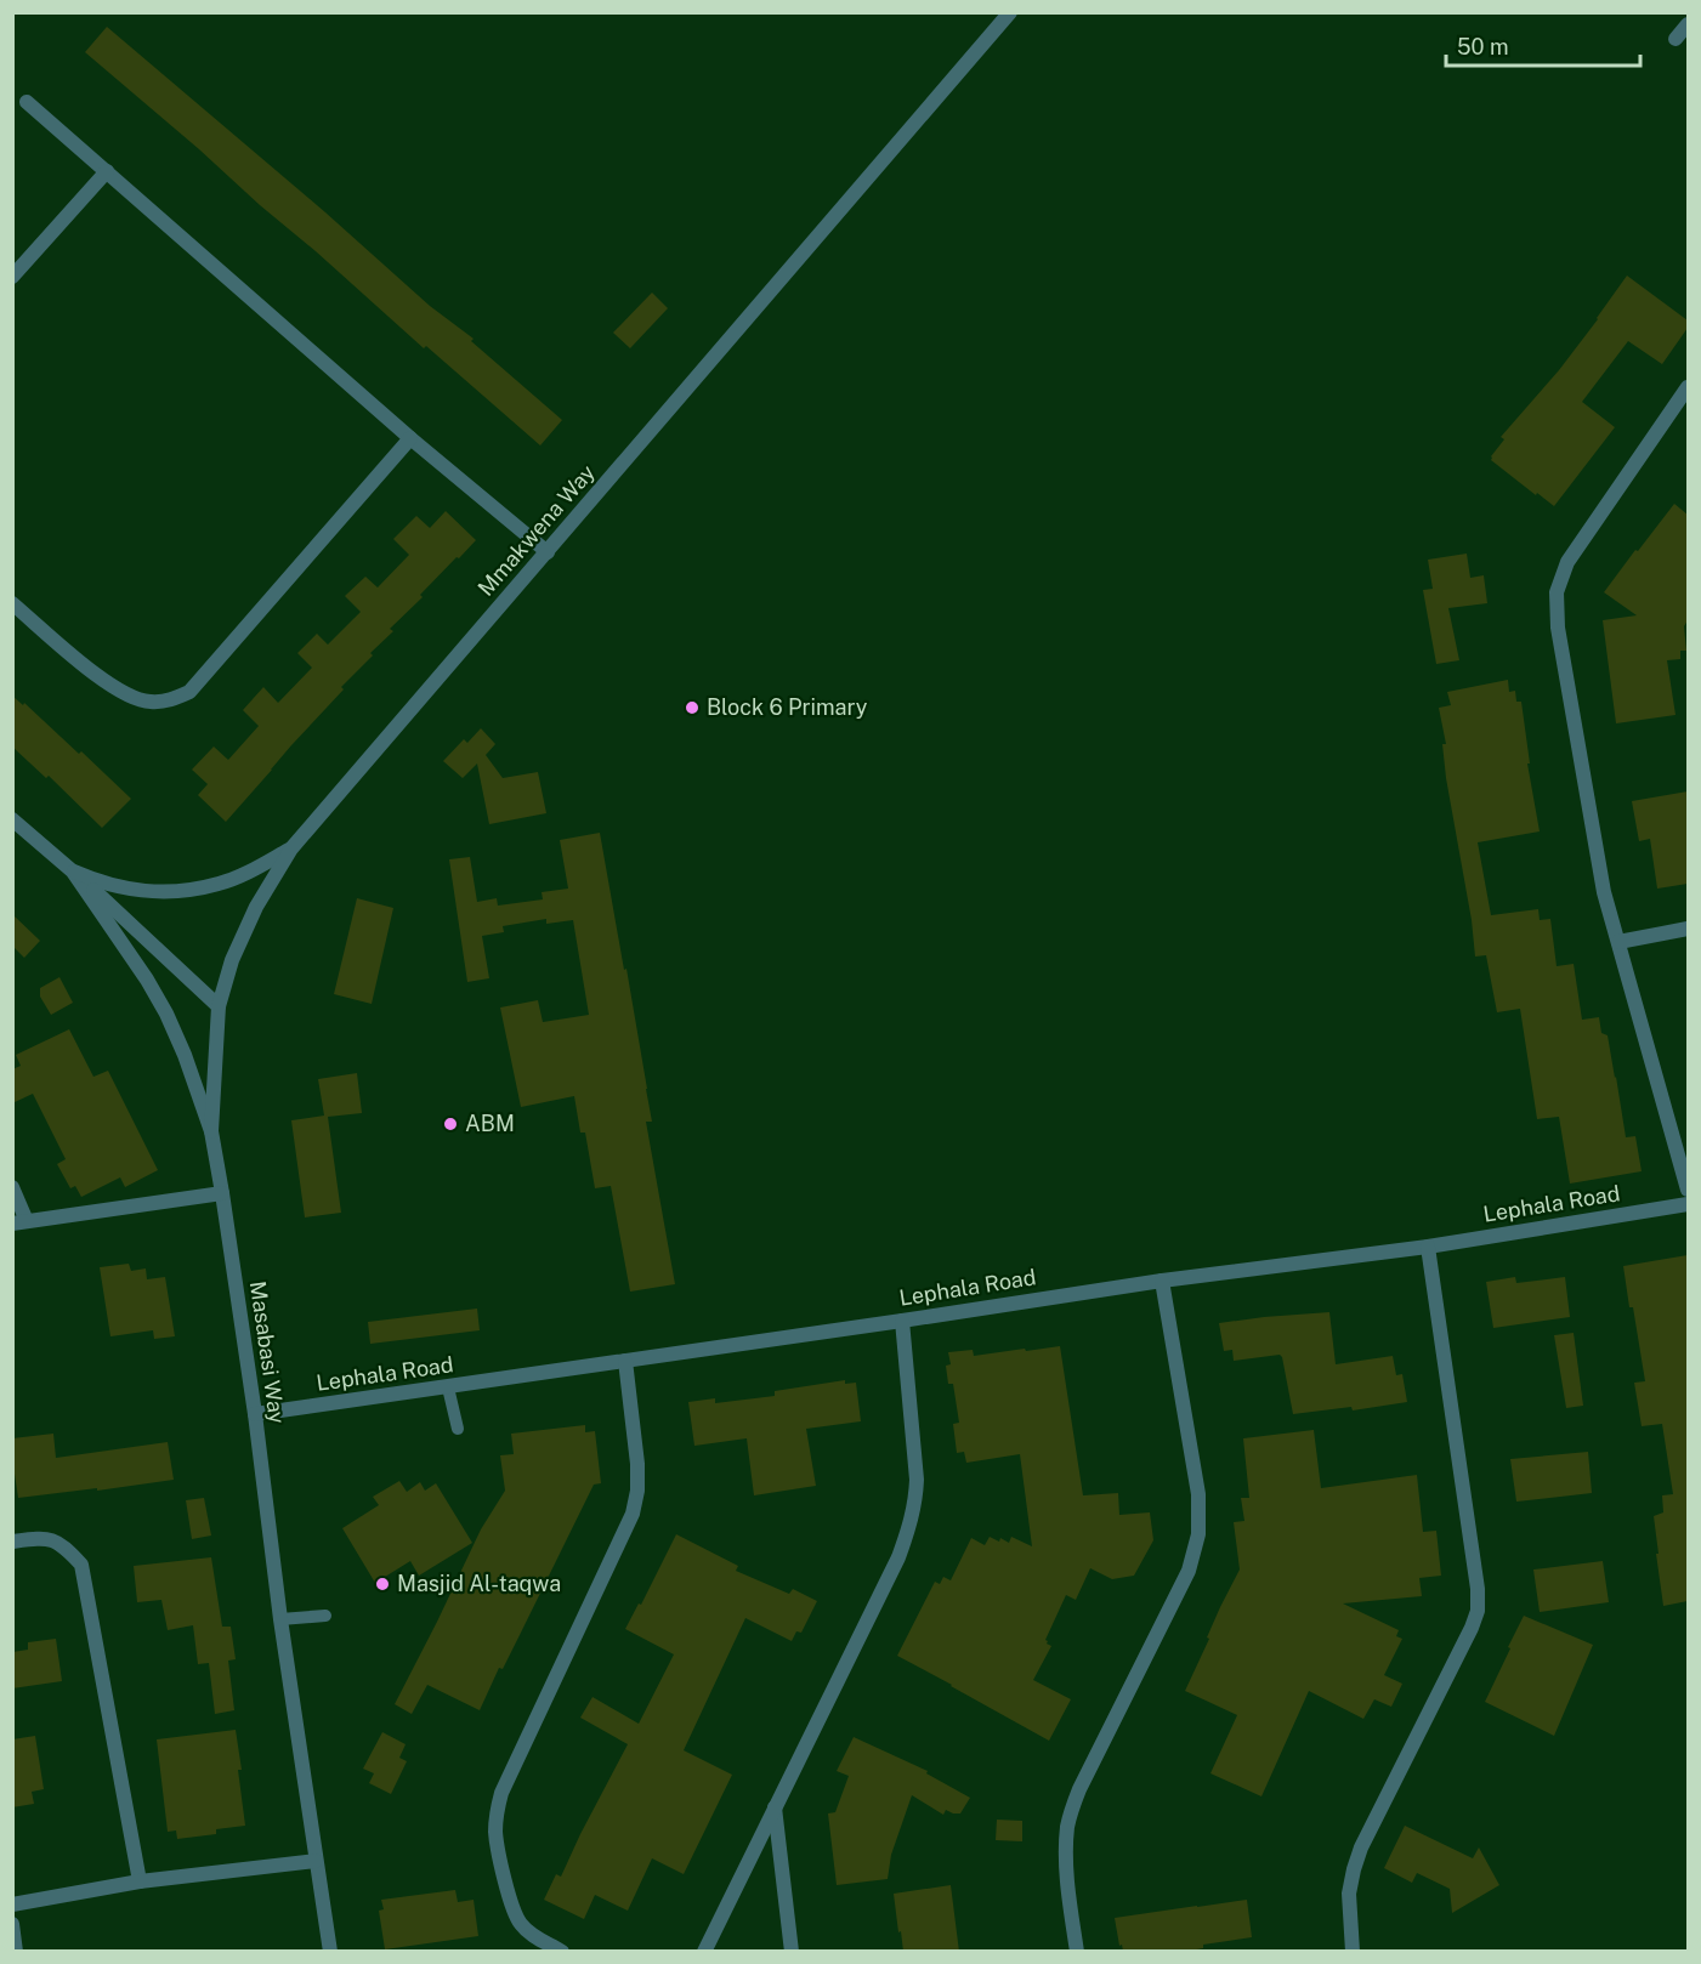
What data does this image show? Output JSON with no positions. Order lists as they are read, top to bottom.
{
  "streets": {
    "street": ["Mmakwena Way", "Lephala Road", "Masabasi Way"]
  },
  "crossings": [
    ["Mmakwena Way", "Masabasi Way"],
    ["Lephala Road", "Masabasi Way"]
  ],
  "places": ["Block 6 Primary", "ABM", "Masjid Al-taqwa"],
  "scale_bar": "50 m"
}
